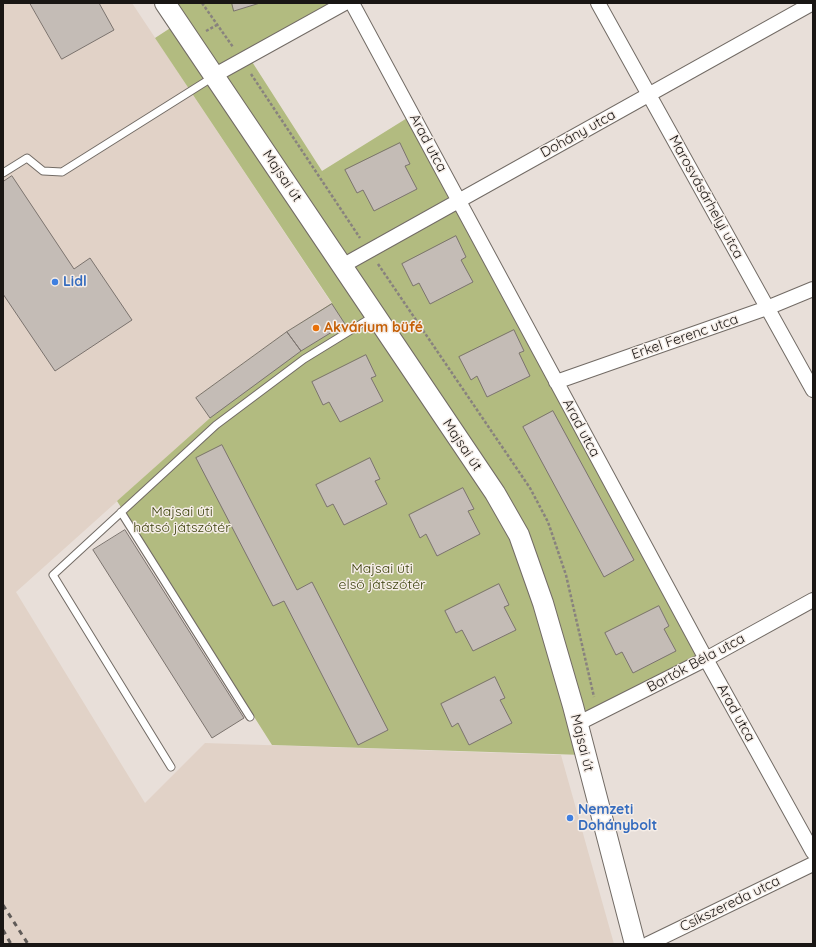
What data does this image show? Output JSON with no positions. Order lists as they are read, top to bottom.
{
  "streets": {
    "main road": ["Majsai út"],
    "street": [
      "Dohány utca",
      "Arad utca",
      "Marosvásárhelyi utca",
      "Erkel Ferenc utca",
      "Bartók Béla utca",
      "Csíkszereda utca"
    ]
  },
  "crossings": [
    ["Dohány utca", "Arad utca"],
    ["Dohány utca", "Majsai út"],
    ["Dohány utca", "Marosvásárhelyi utca"],
    ["Arad utca", "Erkel Ferenc utca"],
    ["Arad utca", "Bartók Béla utca"],
    ["Majsai út", "Bartók Béla utca"],
    ["Marosvásárhelyi utca", "Erkel Ferenc utca"]
  ],
  "parks": ["Majsai úti hátsó játszótér", "Majsai úti első játszótér"],
  "places": ["Lidl", "Akvárium büfé", "Nemzeti Dohánybolt"]
}
